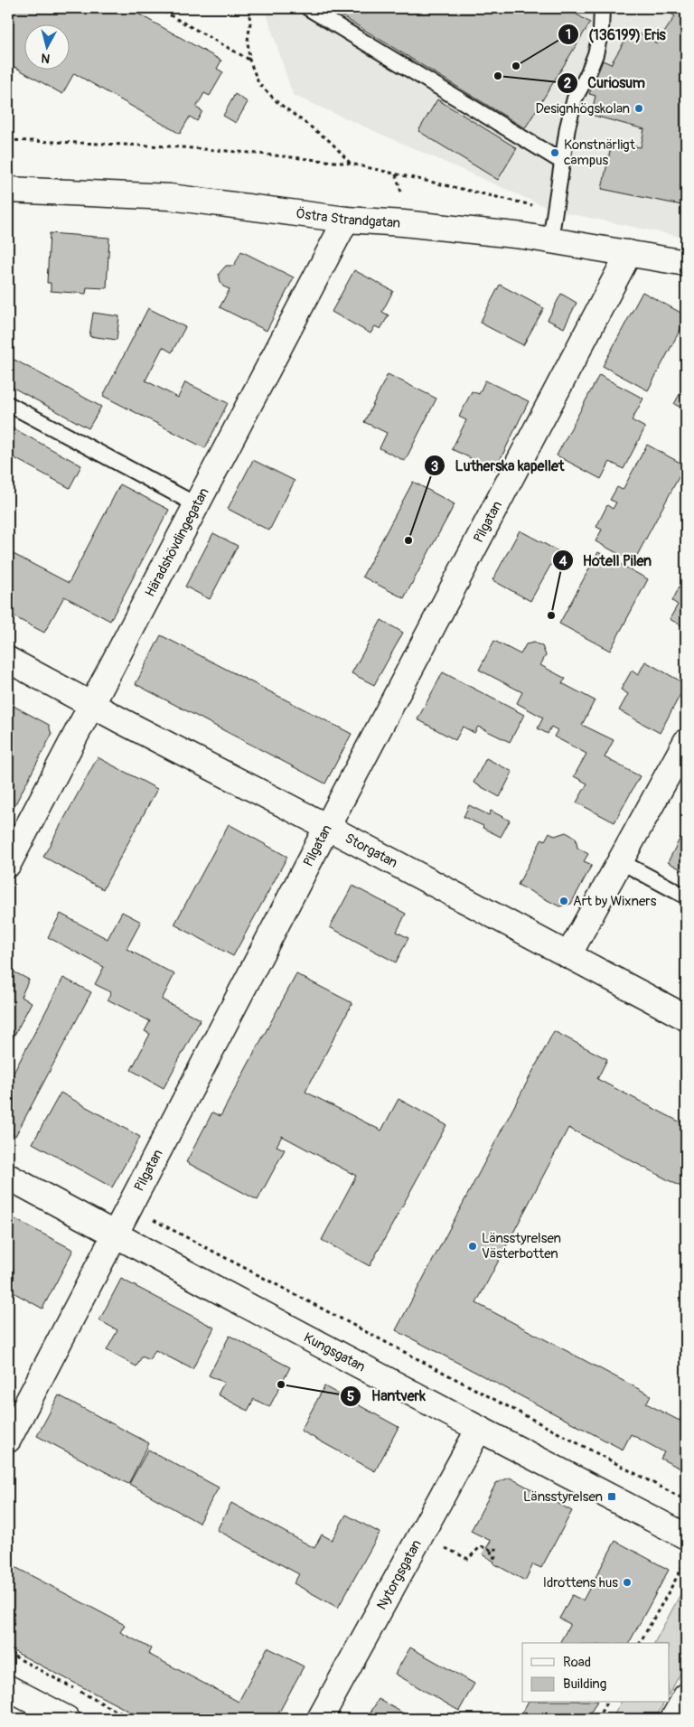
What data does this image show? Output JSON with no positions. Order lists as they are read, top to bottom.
{
  "streets": {
    "street": [
      "Östra Strandgatan",
      "Pilgatan",
      "Häradshövdingegatan",
      "Storgatan",
      "Kungsgatan",
      "Nytorgsgatan"
    ]
  },
  "crossings": [
    ["Östra Strandgatan", "Pilgatan"],
    ["Östra Strandgatan", "Häradshövdingegatan"],
    ["Pilgatan", "Storgatan"],
    ["Pilgatan", "Kungsgatan"],
    ["Häradshövdingegatan", "Storgatan"],
    ["Kungsgatan", "Nytorgsgatan"]
  ],
  "places": {
    "other": [
      "(136199) Eris",
      "Curiosum",
      "Designhögskolan",
      "Konstnärligt campus",
      "Lutherska kapellet",
      "Hotell Pilen",
      "Art by Wixners",
      "Länsstyrelsen Västerbotten",
      "Hantverk",
      "Idrottens hus"
    ],
    "transit": ["Länsstyrelsen"]
  },
  "legend": ["Road", "Building"],
  "north": "bottom"
}
